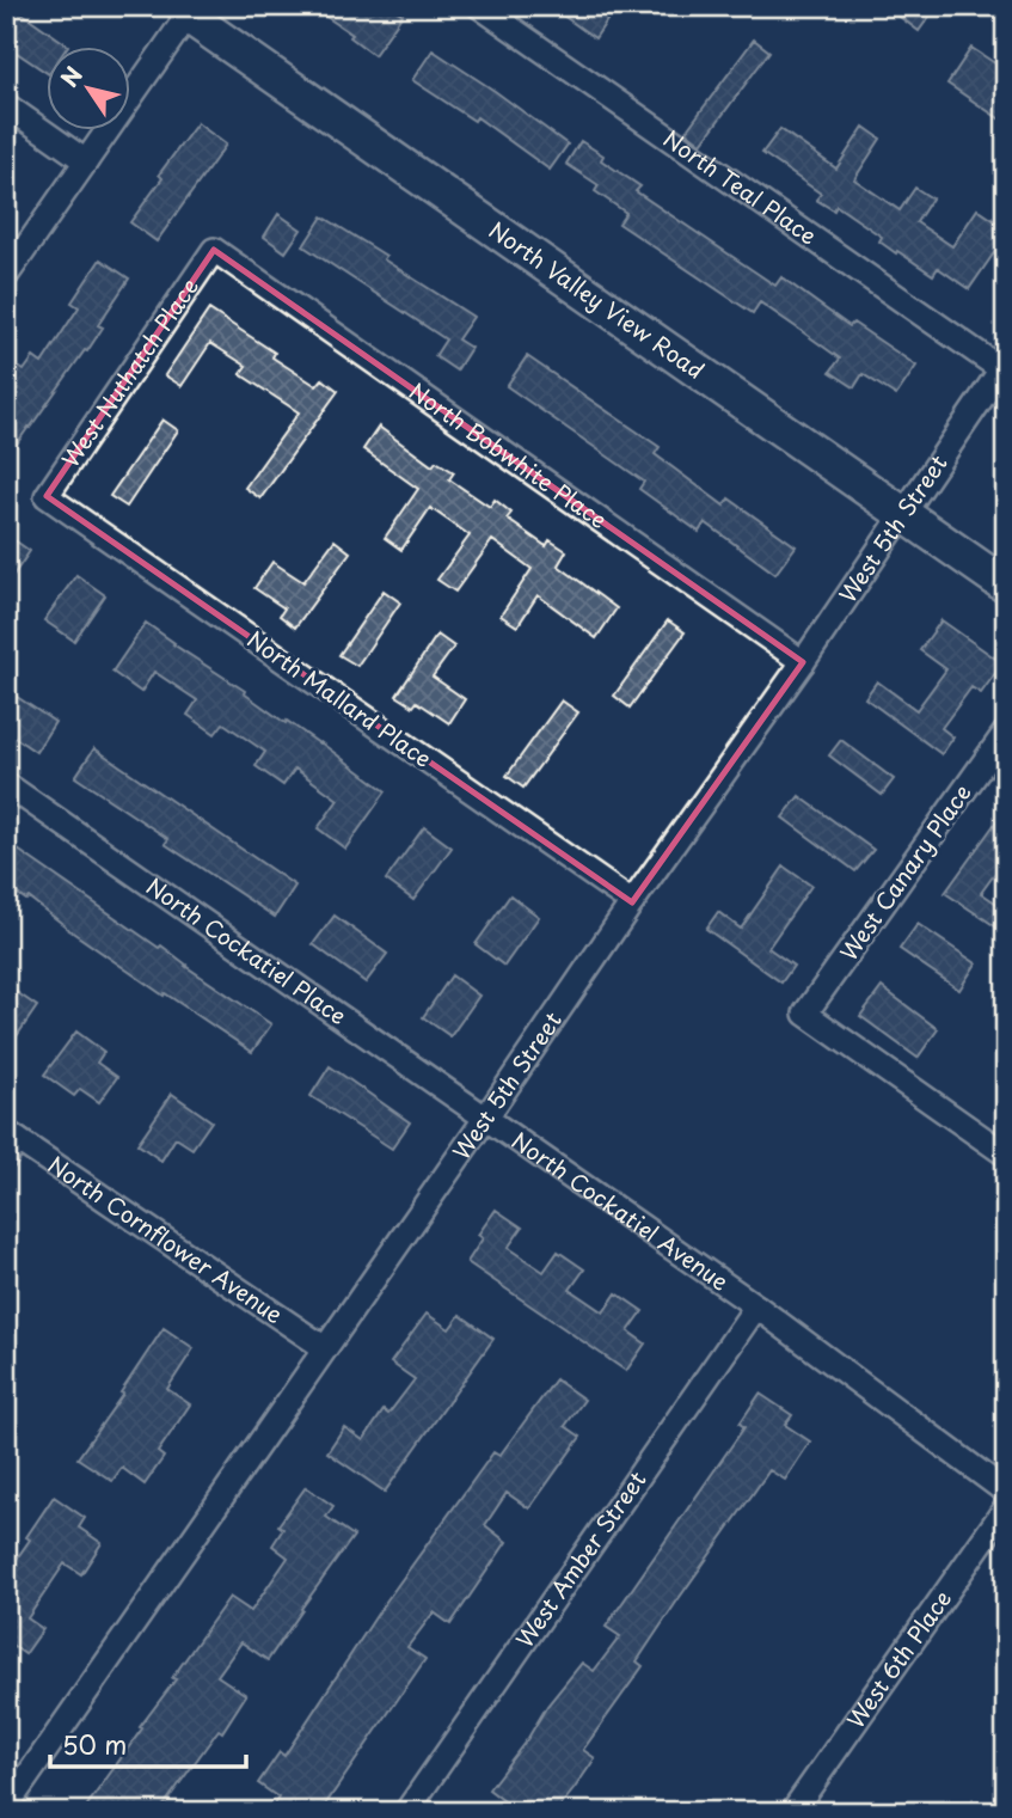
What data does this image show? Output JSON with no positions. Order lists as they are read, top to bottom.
{
  "streets": {
    "street": [
      "North Teal Place",
      "North Valley View Road",
      "West Nuthatch Place",
      "North Bobwhite Place",
      "West 5th Street",
      "North Mallard Place",
      "West Canary Place",
      "North Cockatiel Place",
      "North Cockatiel Avenue",
      "North Cornflower Avenue",
      "West Amber Street",
      "West 6th Place"
    ]
  },
  "crossings": [
    ["North Teal Place", "West 5th Street"],
    ["North Valley View Road", "West 5th Street"],
    ["West Nuthatch Place", "North Bobwhite Place"],
    ["West Nuthatch Place", "North Mallard Place"],
    ["North Bobwhite Place", "West 5th Street"],
    ["West 5th Street", "North Mallard Place"],
    ["West 5th Street", "North Cockatiel Place"],
    ["West 5th Street", "North Cockatiel Avenue"],
    ["West 5th Street", "North Cornflower Avenue"],
    ["North Cockatiel Place", "North Cockatiel Avenue"],
    ["North Cockatiel Avenue", "West Amber Street"]
  ],
  "scale_bar": "50 m",
  "north": "top left"
}
